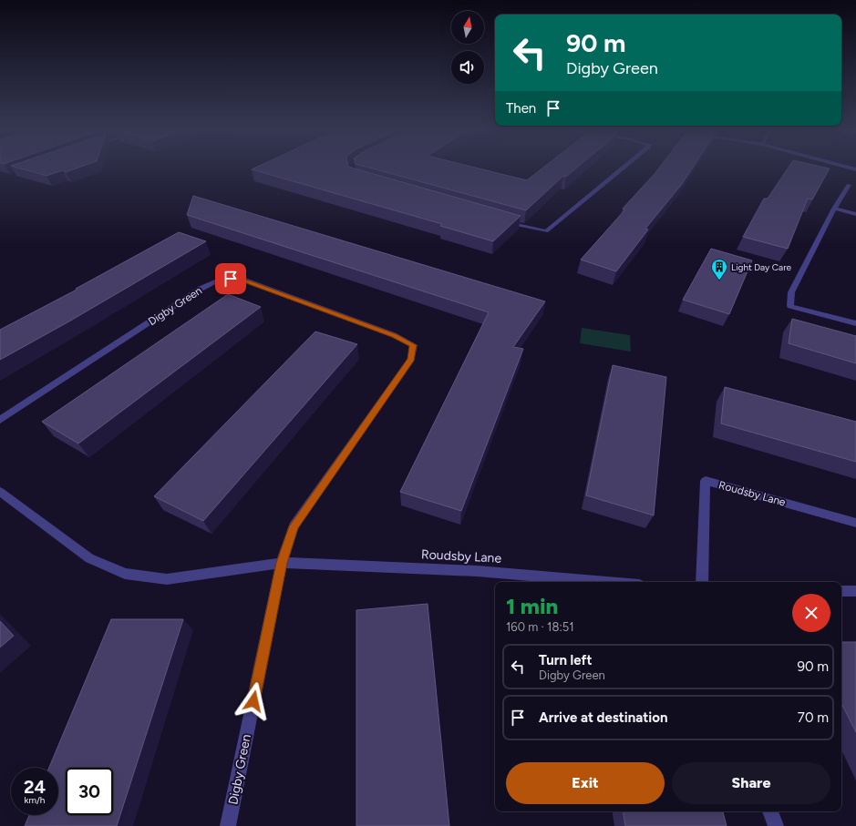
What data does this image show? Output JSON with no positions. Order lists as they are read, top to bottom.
{
  "streets": {
    "street": ["Digby Green", "Roudsby Lane"]
  },
  "crossings": [
    ["Digby Green", "Roudsby Lane"]
  ],
  "places": {
    "building": ["Light Day Care"]
  },
  "north": "top",
  "page": {
    "turn": ["90 m", "Digby Green"],
    "then": "Then",
    "heading": ["1 min", "160 m · 18:51"],
    "list": [
      {
        "name": "Turn left",
        "note": "Digby Green",
        "value": "90 m"
      },
      {
        "name": "Arrive at destination",
        "value": "70 m"
      }
    ],
    "buttons": ["Exit", "Share"],
    "speed": "24 km/h",
    "limit": "30"
  }
}
